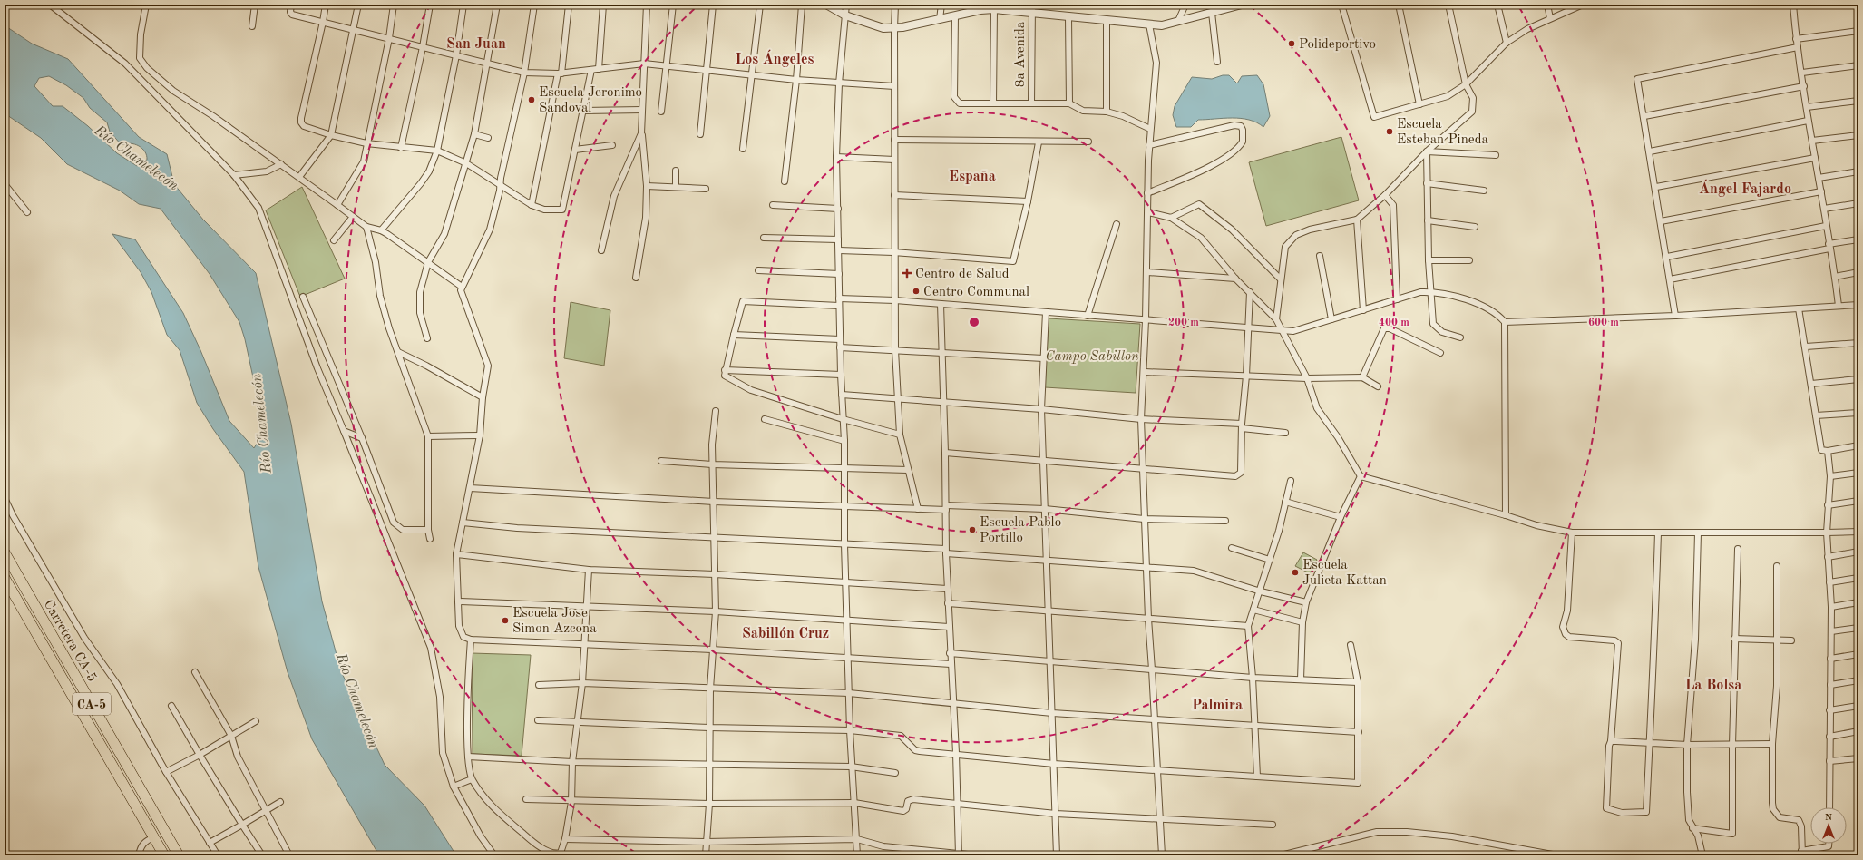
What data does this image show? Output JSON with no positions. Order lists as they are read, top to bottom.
{
  "streets": {
    "highway": ["Carretera CA-5", "CA-5"],
    "street": ["8a Avenida"]
  },
  "districts": [
    "San Juan",
    "Los Ángeles",
    "España",
    "Ángel Fajardo",
    "Sabillón Cruz",
    "La Bolsa",
    "Palmira"
  ],
  "water": ["Río Chamelecón"],
  "parks": ["Campo Sabillon"],
  "places": {
    "other": [
      "Polideportivo",
      "Escuela Jeronimo Sandoval",
      "Escuela Esteban Pineda",
      "Centro Communal",
      "Escuela Pablo Portillo",
      "Escuela Julieta Kattan",
      "Escuela Jose Simon Azcona"
    ],
    "health": ["Centro de Salud"]
  },
  "north": "top",
  "rings": ["200 m", "400 m", "600 m"]
}
